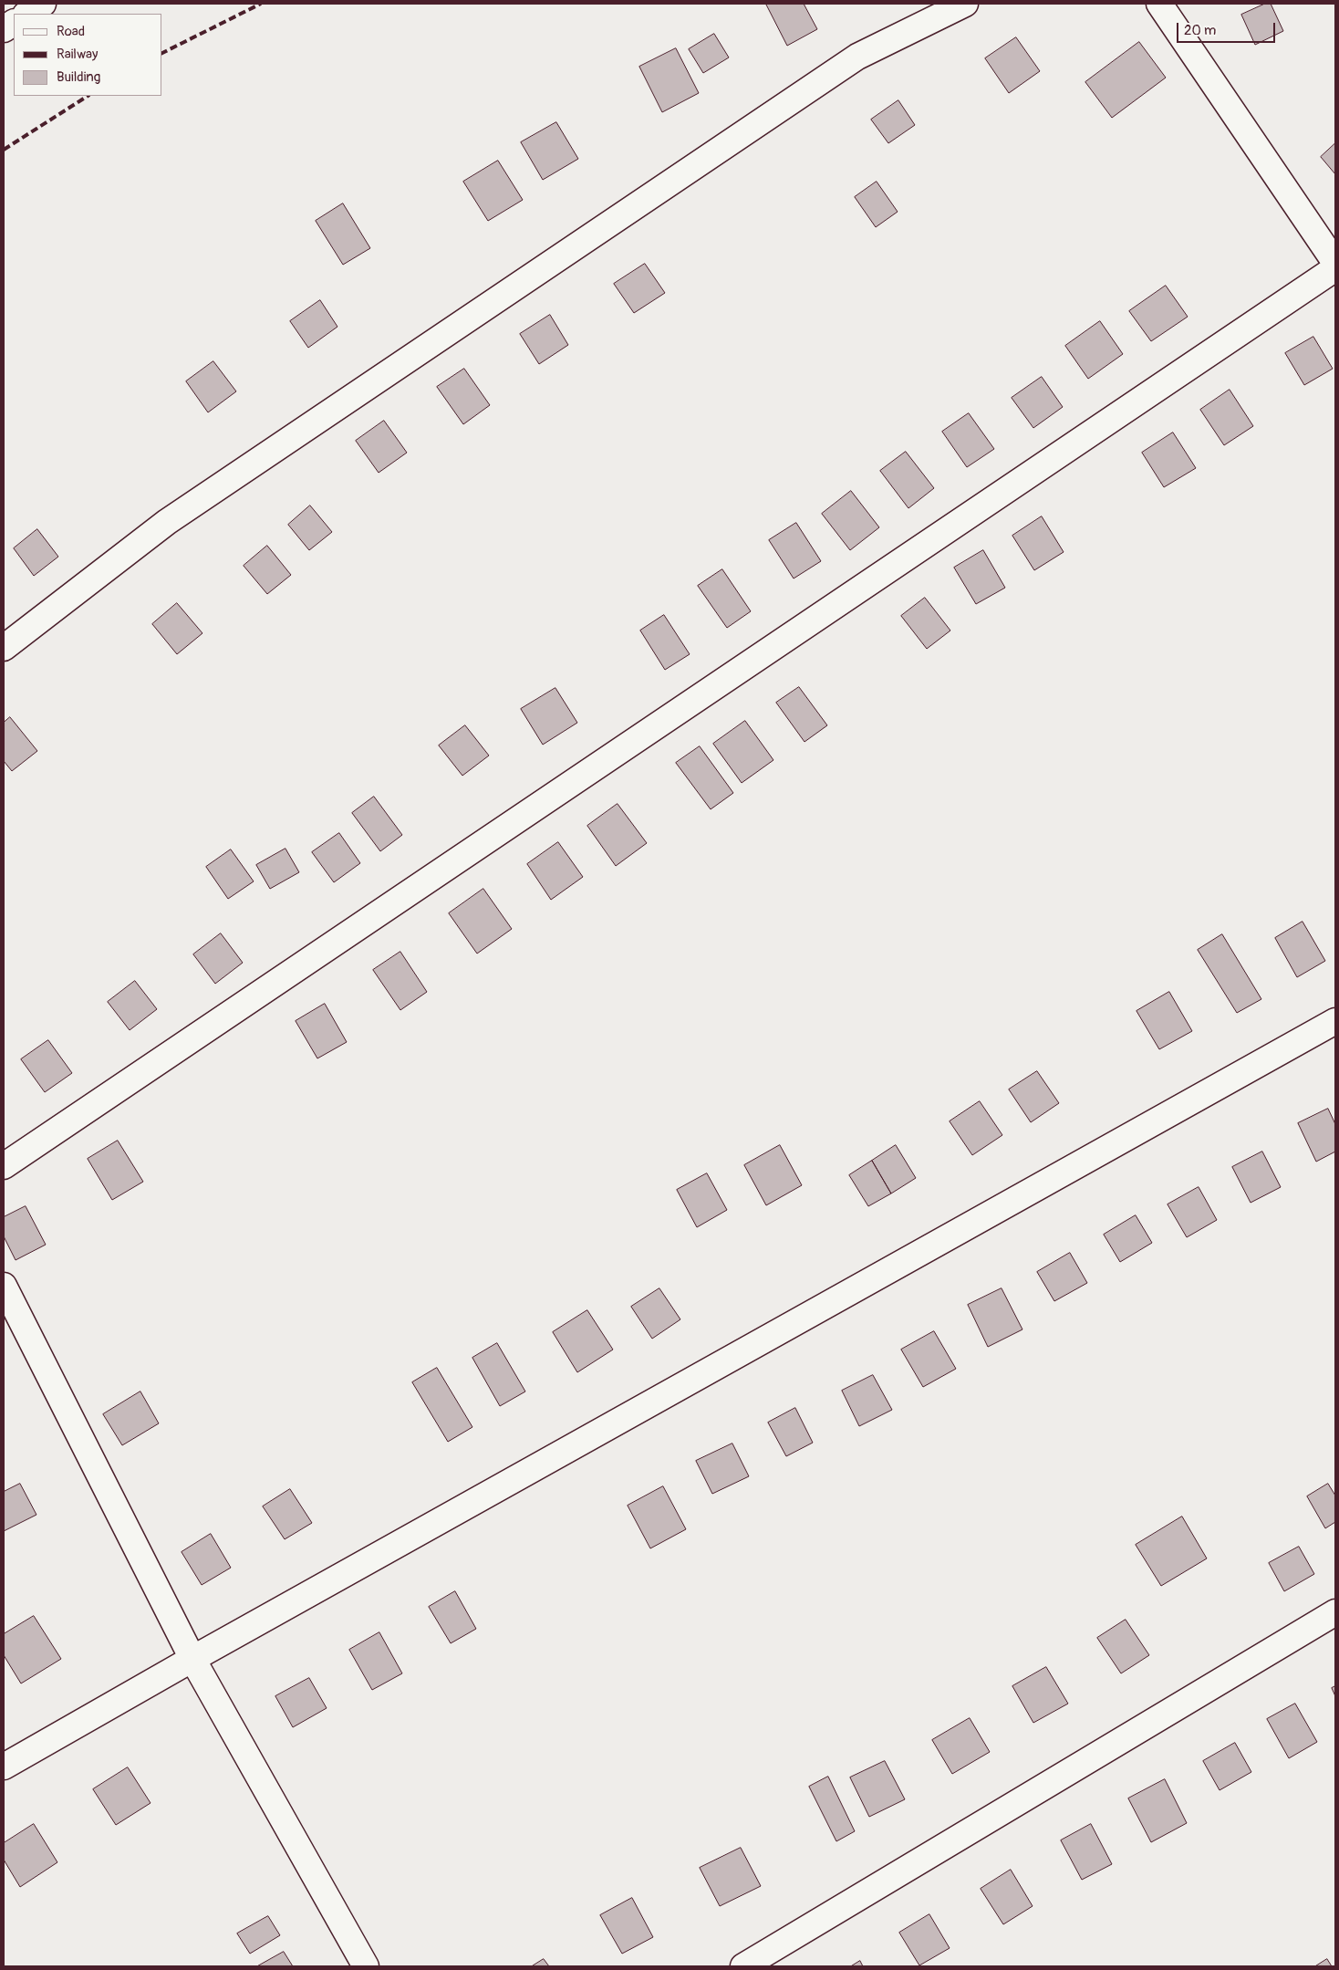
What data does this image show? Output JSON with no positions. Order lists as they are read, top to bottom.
{
  "legend": ["Road", "Railway", "Building"],
  "scale_bar": "20 m"
}
